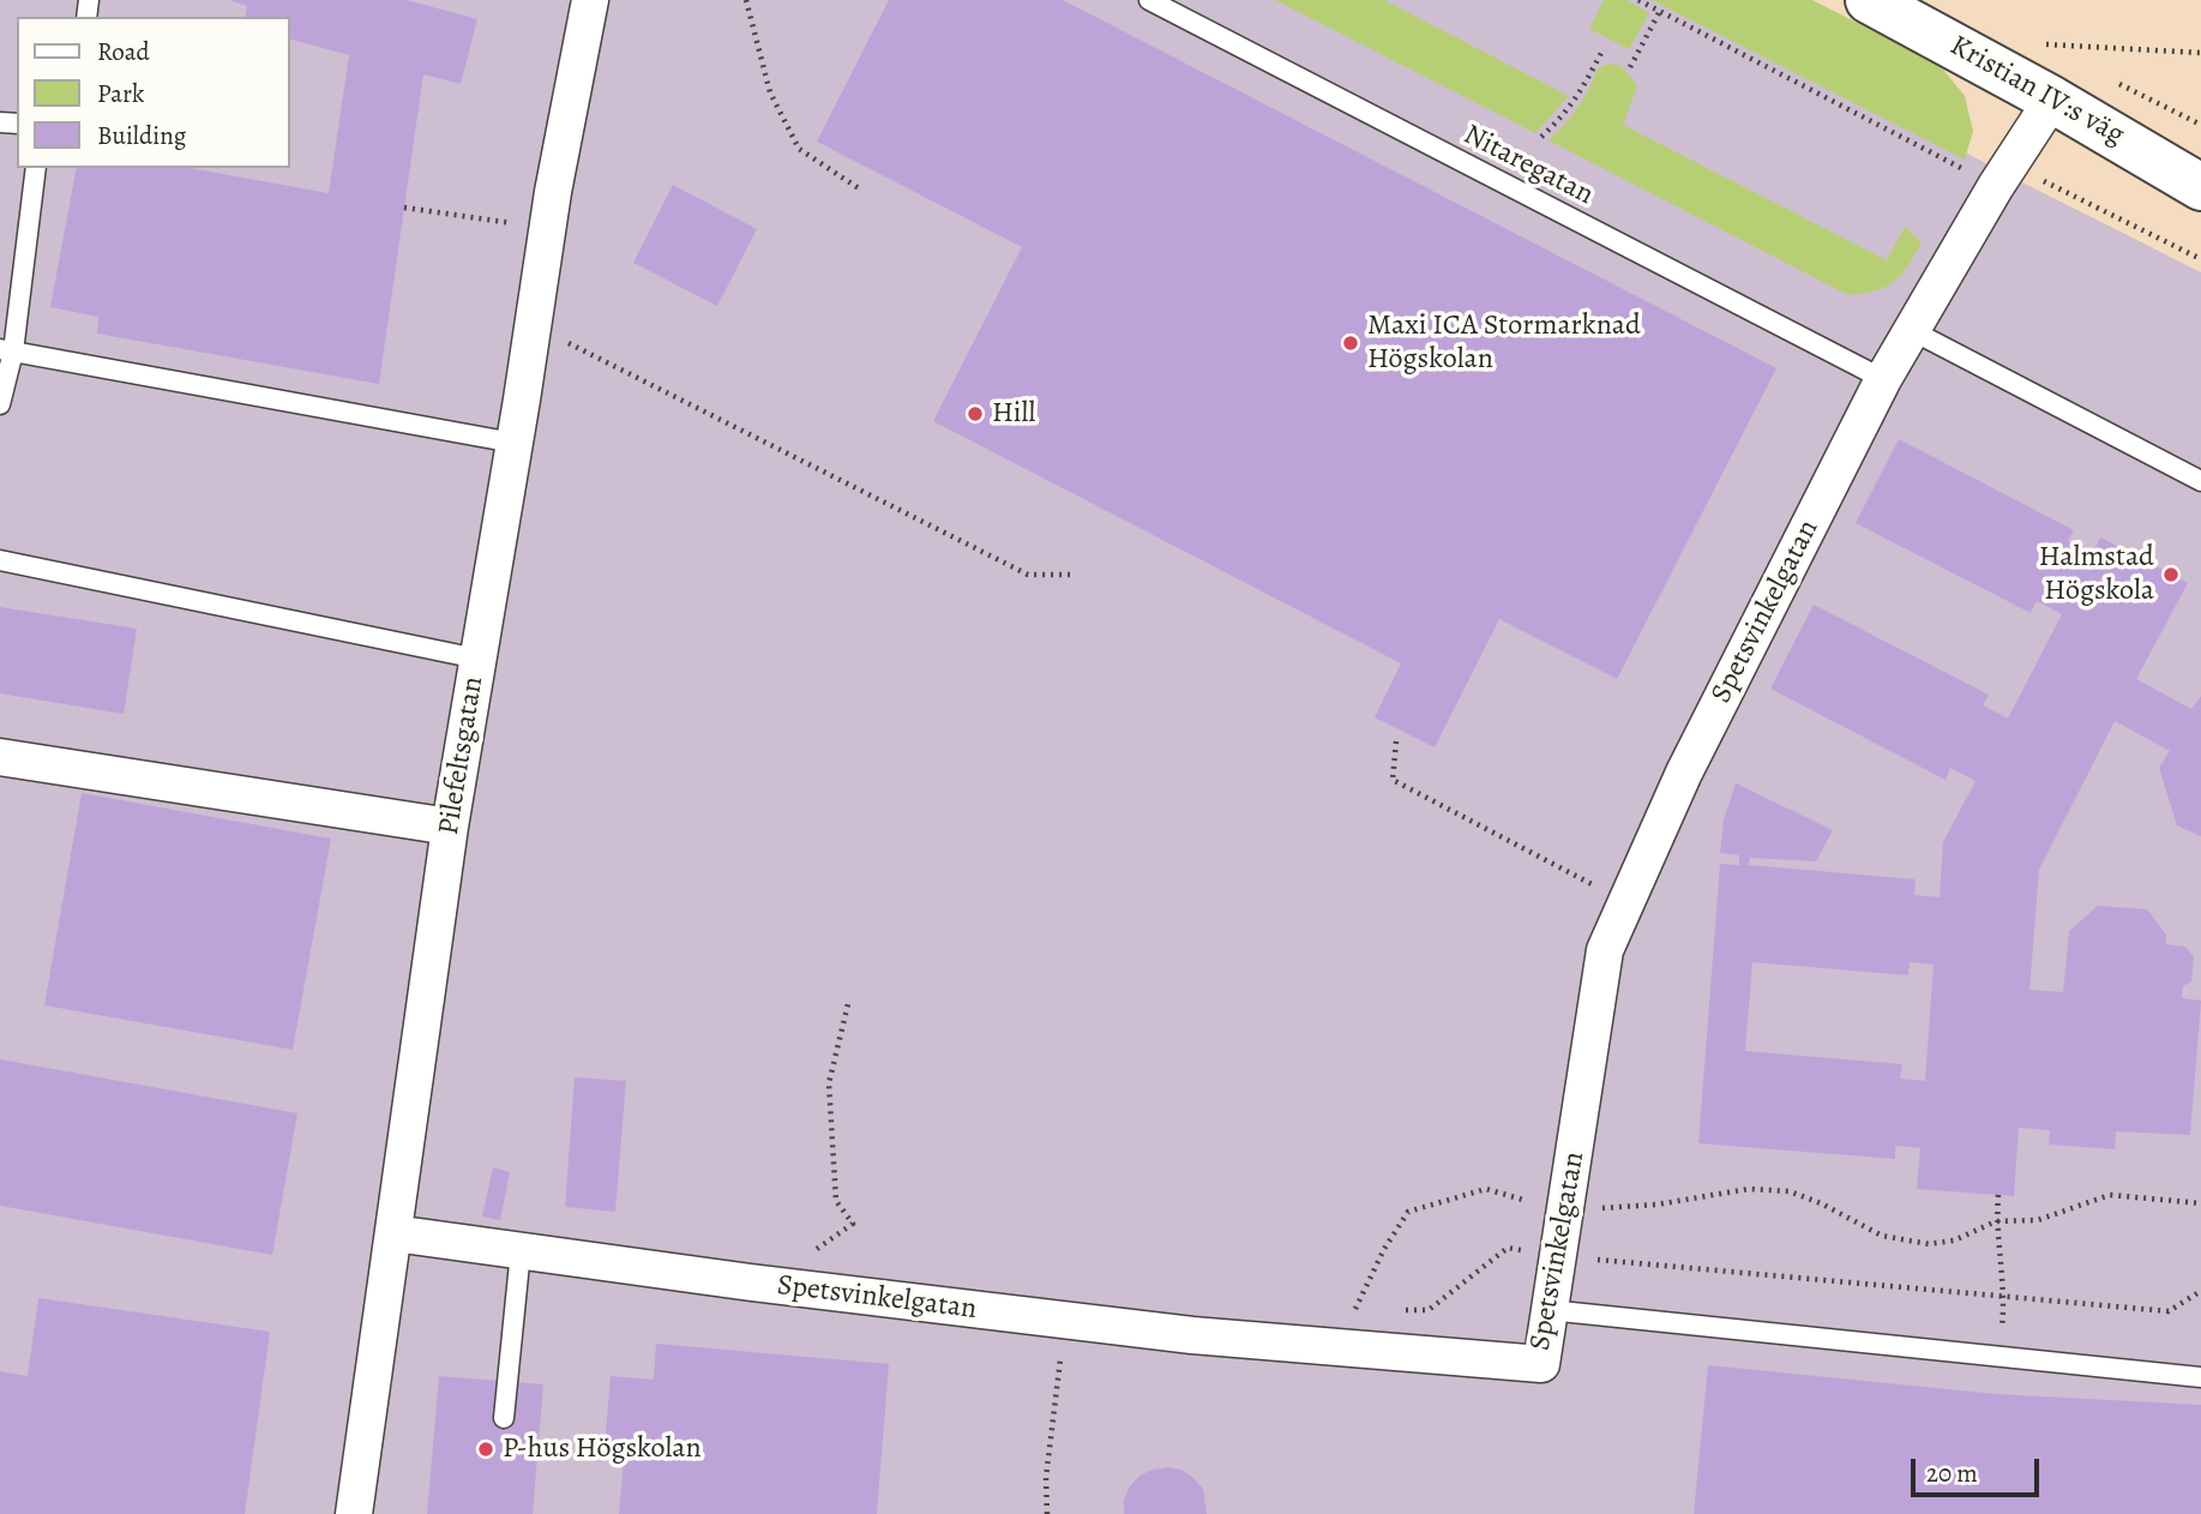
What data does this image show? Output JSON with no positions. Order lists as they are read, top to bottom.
{
  "streets": {
    "street": ["Kristian IV:s väg", "Spetsvinkelgatan", "Pilefeltsgatan"],
    "lane": ["Nitaregatan"]
  },
  "crossings": [
    ["Kristian IV:s väg", "Spetsvinkelgatan"],
    ["Nitaregatan", "Spetsvinkelgatan"],
    ["Spetsvinkelgatan", "Pilefeltsgatan"]
  ],
  "places": [
    "Maxi ICA Stormarknad Högskolan",
    "Hill",
    "Halmstad Högskola",
    "P-hus Högskolan"
  ],
  "legend": ["Road", "Park", "Building"],
  "scale_bar": "20 m"
}
